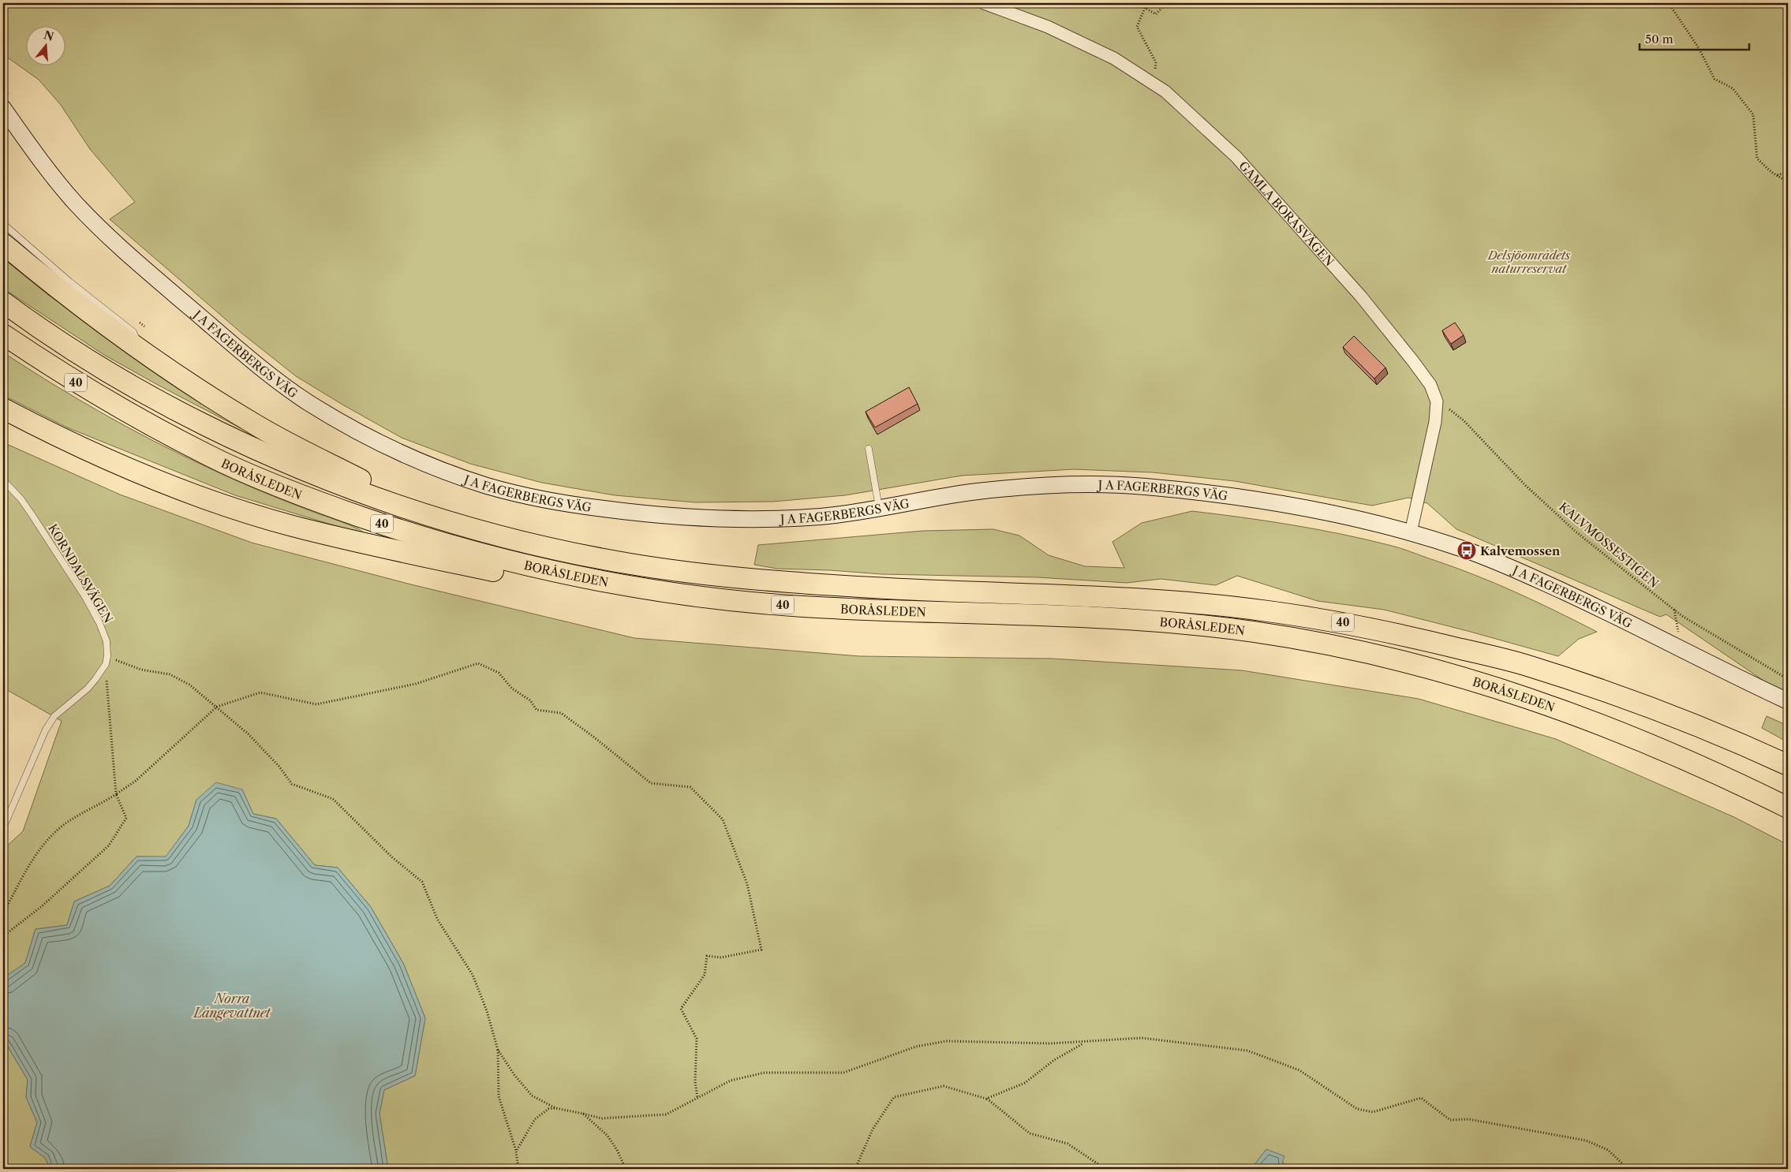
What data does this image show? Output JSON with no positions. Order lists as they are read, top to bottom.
{
  "streets": {
    "highway": ["40", "BORÅSLEDEN"],
    "street": ["GAMLA BORÅSVÄGEN", "J A FAGERBERGS VÄG"],
    "lane": ["KORNDALSVÄGEN"],
    "path": ["KALVMOSSESTIGEN"]
  },
  "crossings": [
    ["GAMLA BORÅSVÄGEN", "J A FAGERBERGS VÄG"],
    ["GAMLA BORÅSVÄGEN", "KALVMOSSESTIGEN"]
  ],
  "water": ["Norra Långevattnet"],
  "parks": ["Delsjöområdets naturreservat"],
  "places": {
    "bus stop": ["Kalvemossen"]
  },
  "scale_bar": "50 m",
  "north": "top"
}
